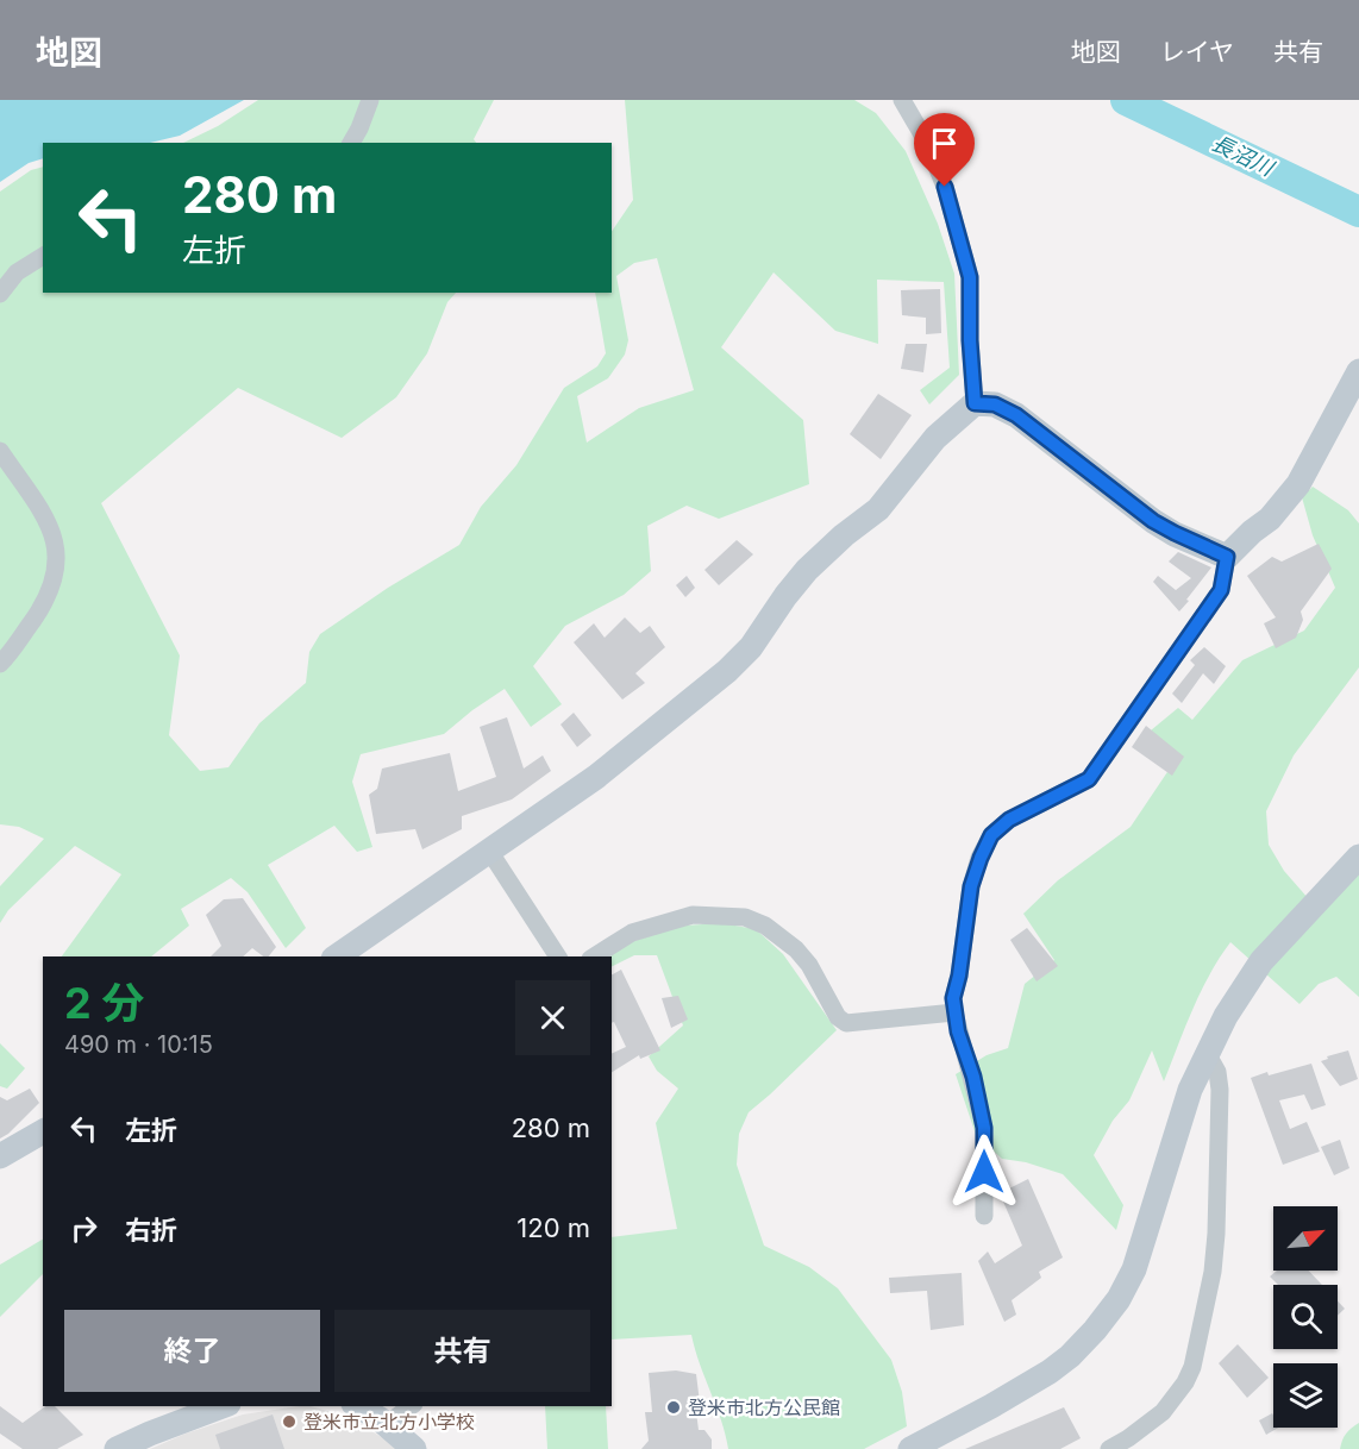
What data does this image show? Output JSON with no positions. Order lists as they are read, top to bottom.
{
  "water": ["長沼川"],
  "places": ["登米市北方公民館", "登米市立北方小学校"],
  "north": "top right",
  "page": {
    "header": "地図",
    "nav": ["地図", "レイヤ", "共有"],
    "turn": ["280 m", "左折"],
    "heading": ["2 分", "490 m · 10:15"],
    "list": [
      {
        "name": "左折",
        "value": "280 m"
      },
      {
        "name": "右折",
        "value": "120 m"
      }
    ],
    "buttons": ["終了", "共有"]
  }
}
